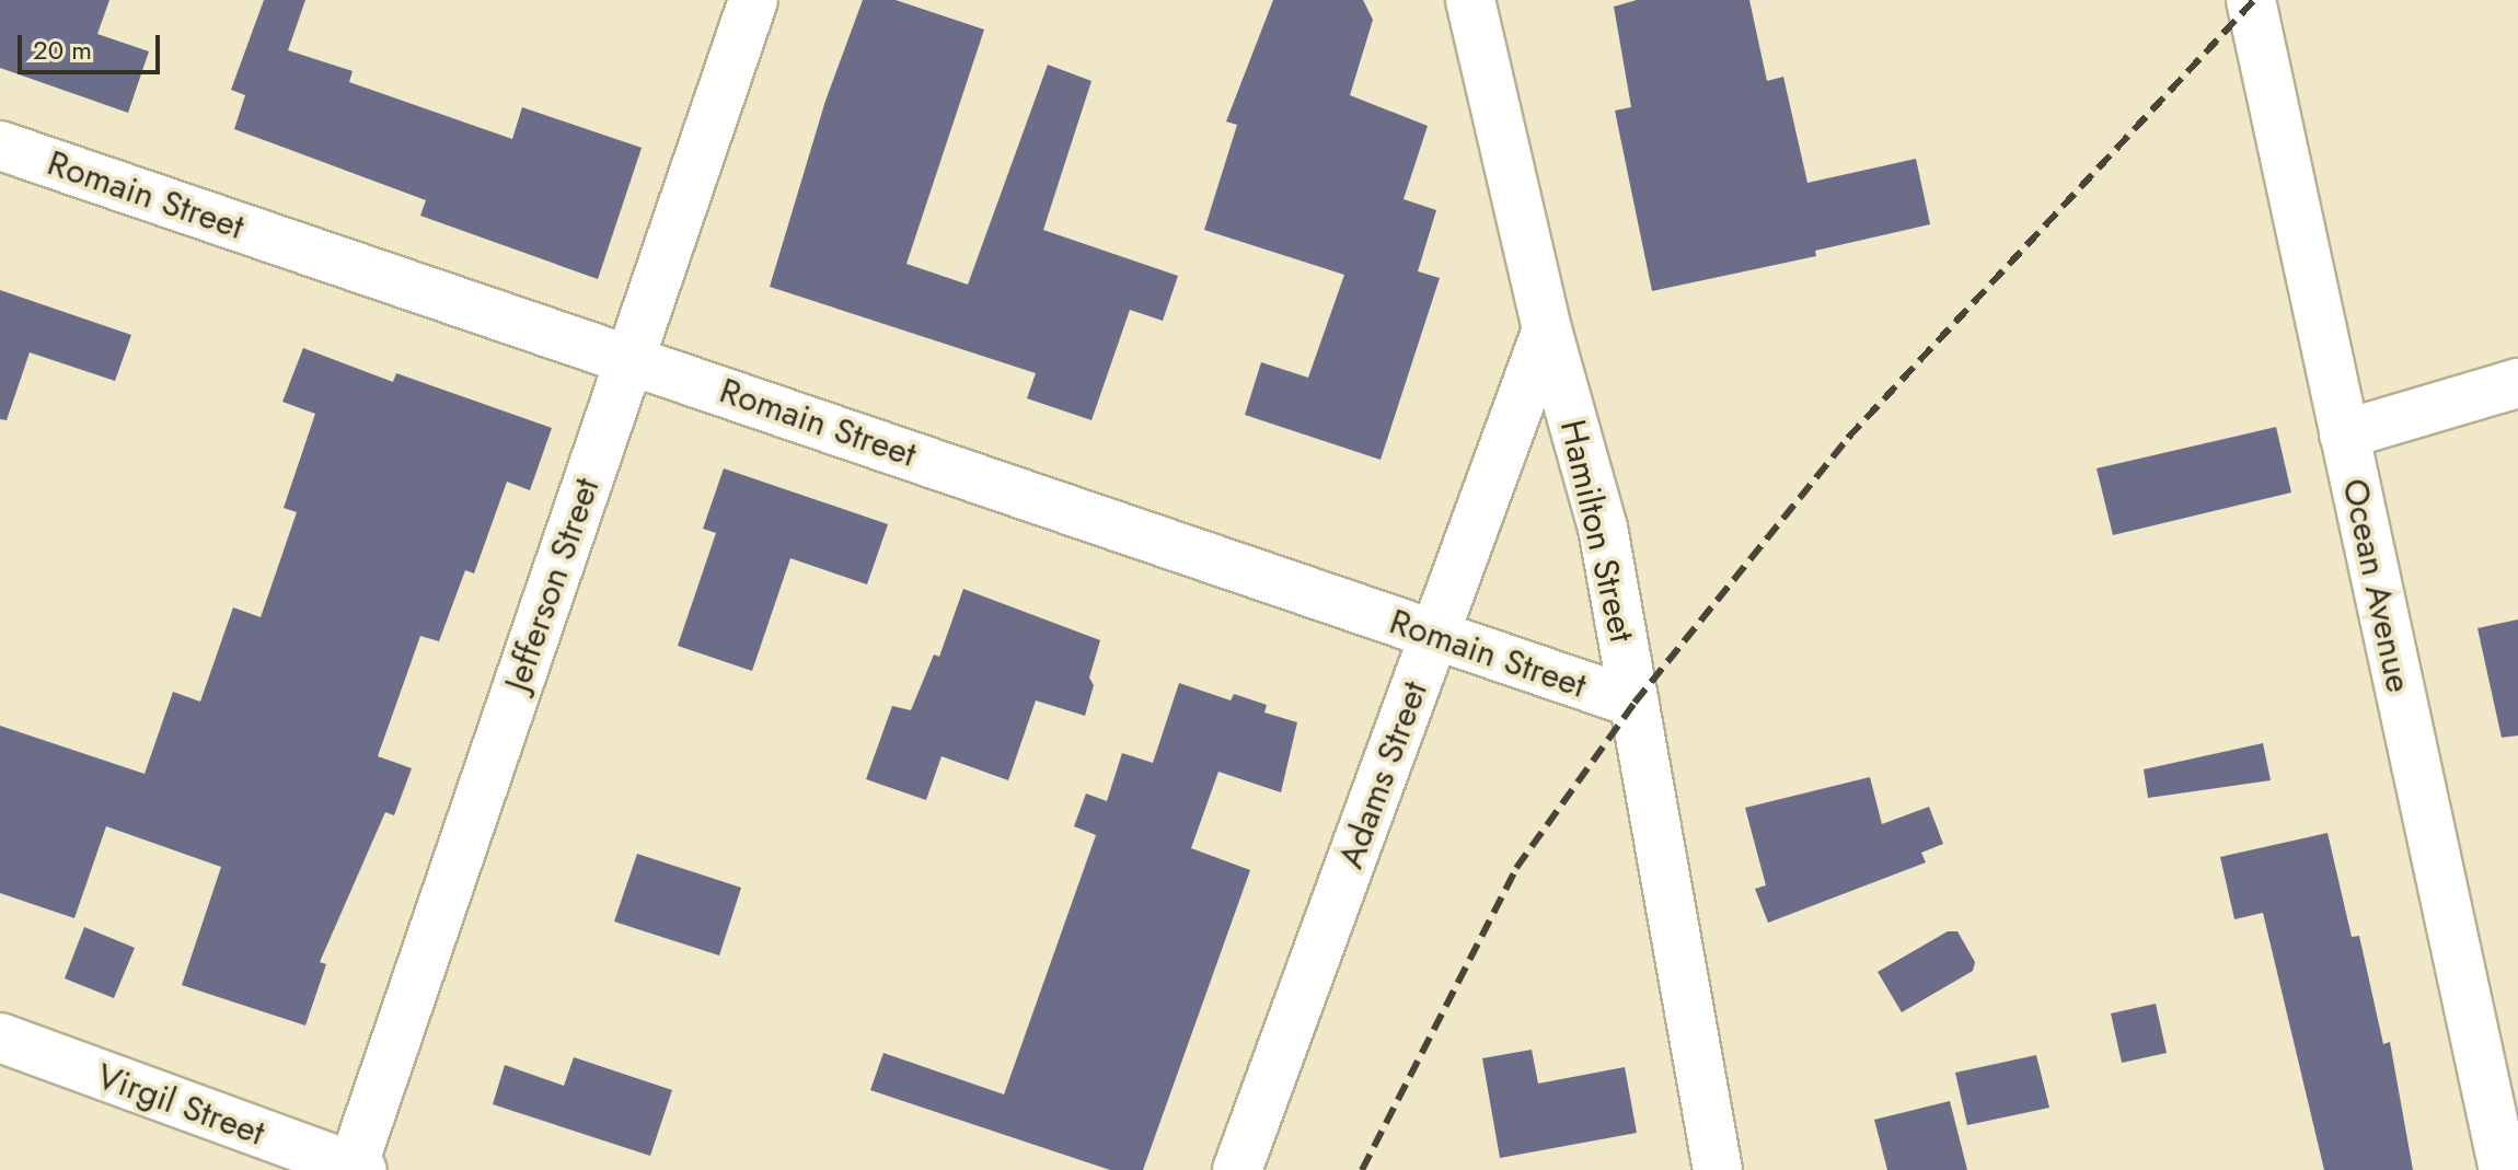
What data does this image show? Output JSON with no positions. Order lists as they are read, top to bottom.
{
  "streets": {
    "street": [
      "Romain Street",
      "Hamilton Street",
      "Jefferson Street",
      "Ocean Avenue",
      "Adams Street",
      "Virgil Street"
    ]
  },
  "crossings": [
    ["Romain Street", "Hamilton Street"],
    ["Romain Street", "Jefferson Street"],
    ["Romain Street", "Adams Street"],
    ["Hamilton Street", "Adams Street"],
    ["Jefferson Street", "Virgil Street"]
  ],
  "scale_bar": "20 m"
}
